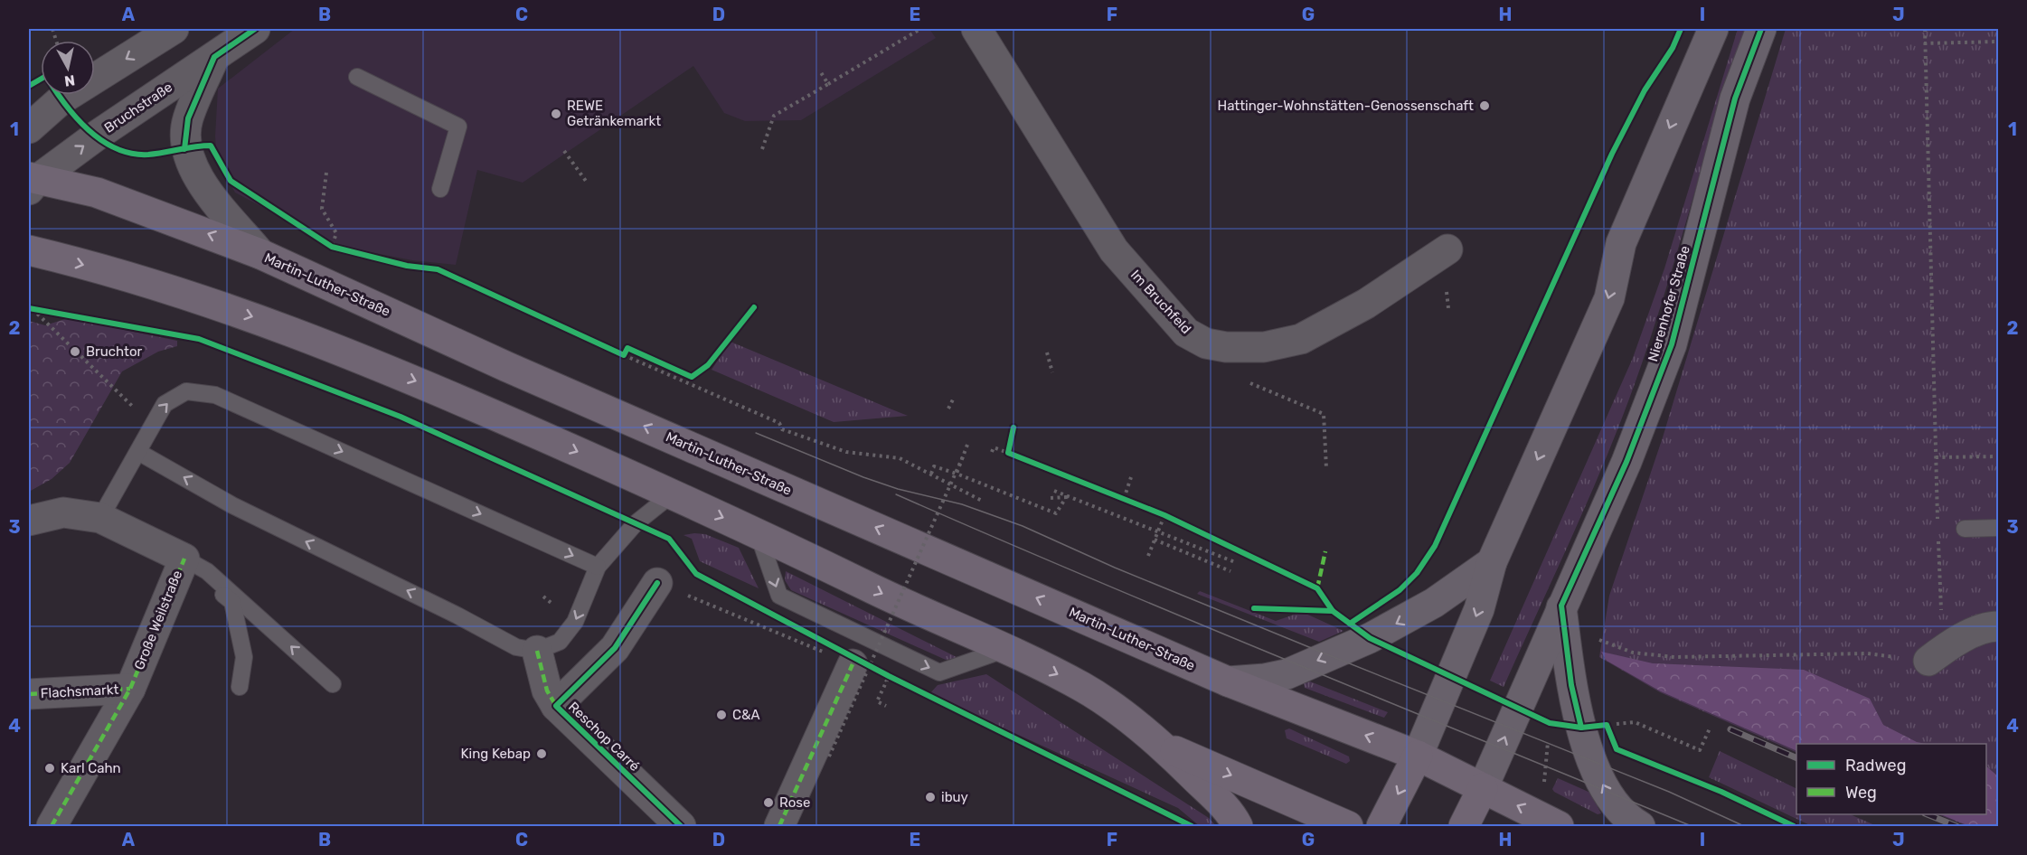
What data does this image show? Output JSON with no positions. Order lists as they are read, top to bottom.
{
  "streets": {
    "main road": ["Martin-Luther-Straße", "Nierenhofer Straße"],
    "street": [
      "Bruchstraße",
      "Im Bruchfeld",
      "Große Weilstraße",
      "Flachsmarkt",
      "Reschop Carré"
    ]
  },
  "crossings": [
    ["Bruchstraße", "Martin-Luther-Straße"],
    ["Martin-Luther-Straße", "Nierenhofer Straße"],
    ["Große Weilstraße", "Flachsmarkt"]
  ],
  "places": [
    "Hattinger-Wohnstätten-Genossenschaft",
    "REWE Getränkemarkt",
    "Bruchtor",
    "C&A",
    "King Kebap",
    "Karl Cahn",
    "ibuy",
    "Rose"
  ],
  "legend": ["Radweg", "Weg"],
  "north": "bottom",
  "grid": {
    "columns": [
      "A",
      "B",
      "C",
      "D",
      "E",
      "F",
      "G",
      "H",
      "I",
      "J"
    ],
    "rows": [
      "1",
      "2",
      "3",
      "4"
    ]
  }
}
